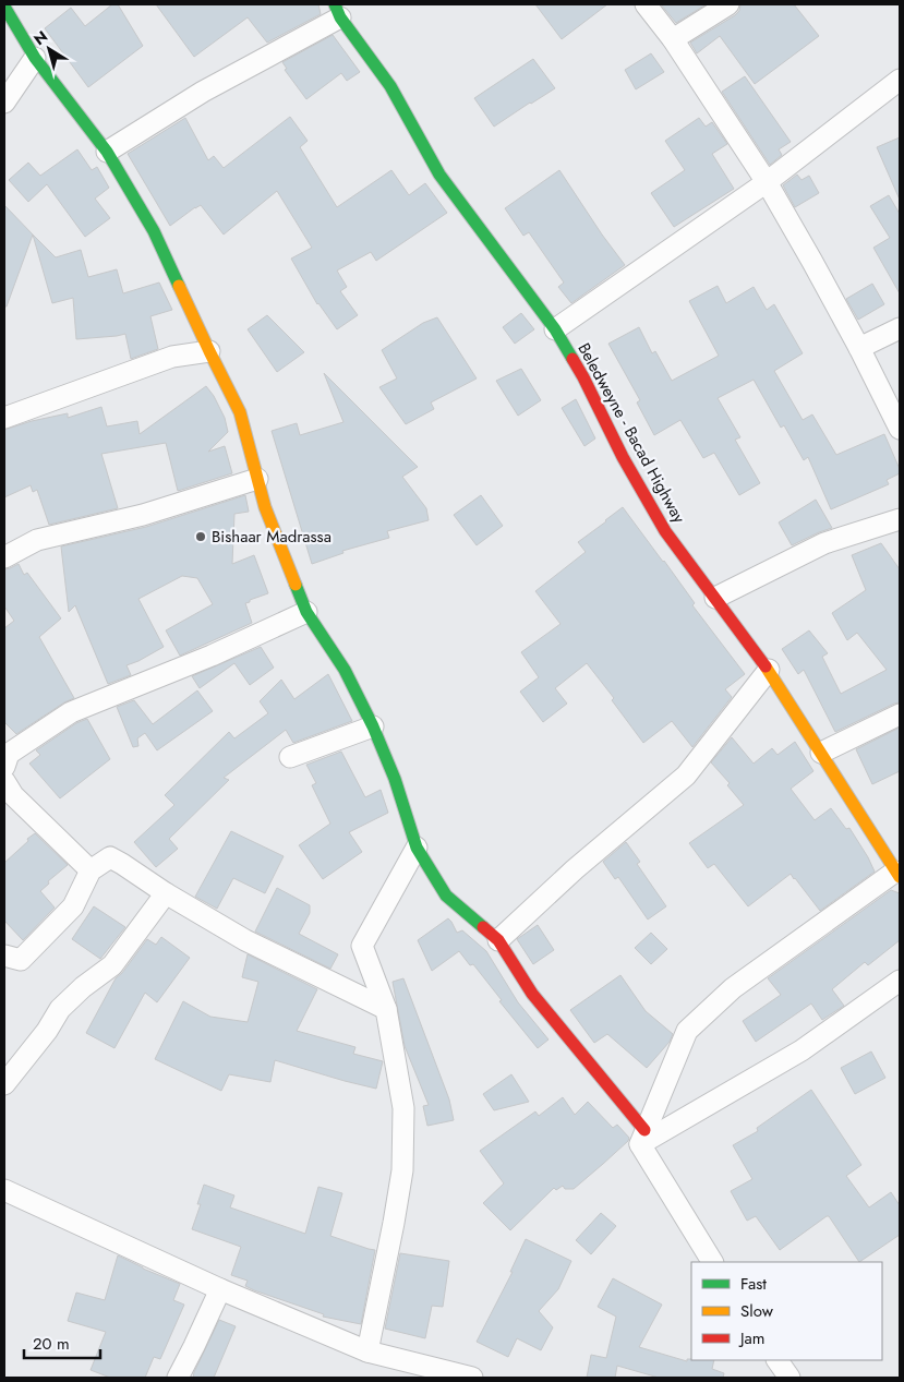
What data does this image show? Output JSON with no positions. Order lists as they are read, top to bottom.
{
  "streets": {
    "street": ["Beledweyne - Bacad Highway"]
  },
  "places": ["Bishaar Madrassa"],
  "legend": ["Fast", "Slow", "Jam"],
  "scale_bar": "20 m",
  "north": "top left"
}
